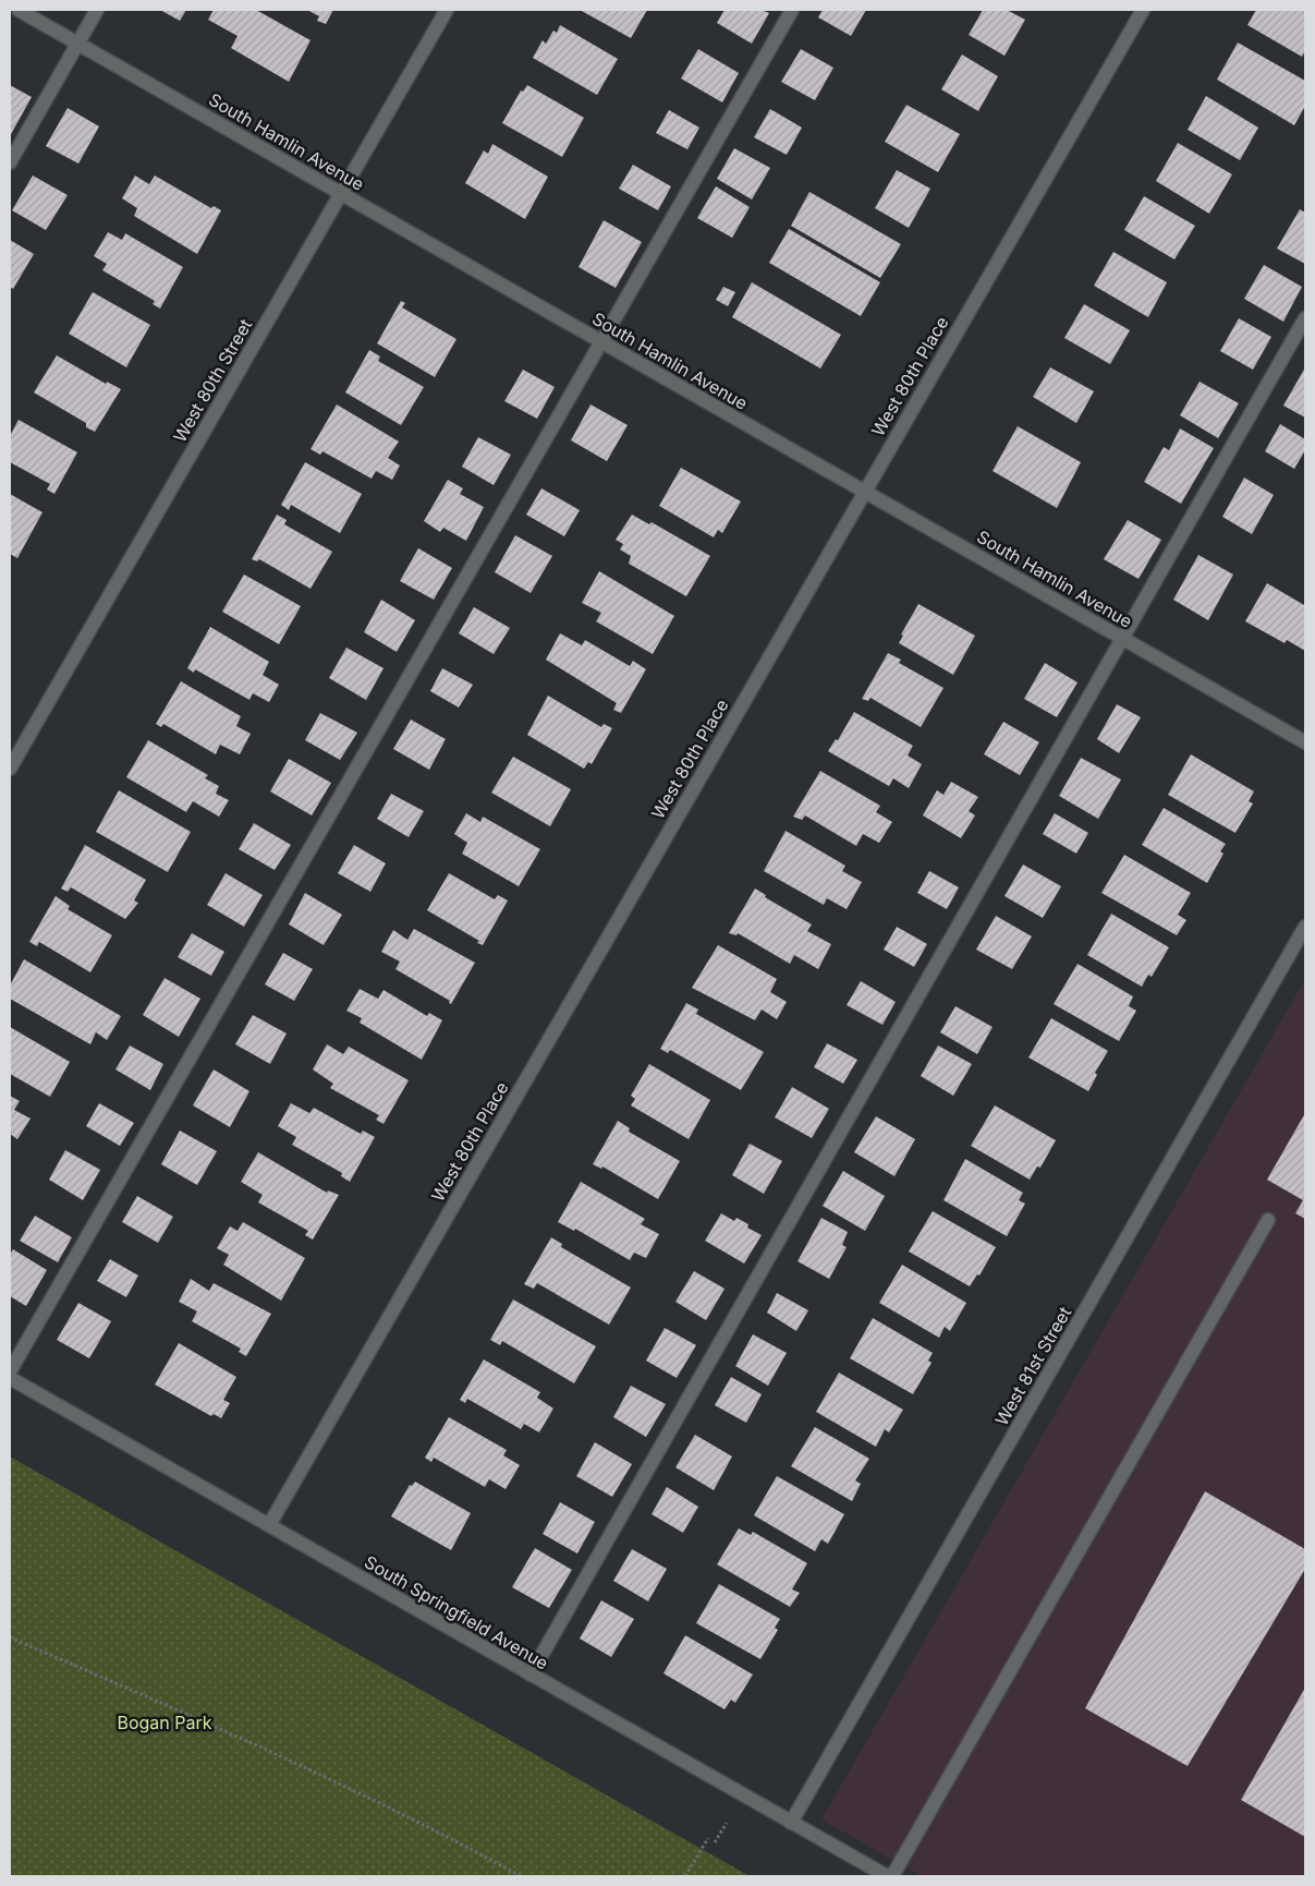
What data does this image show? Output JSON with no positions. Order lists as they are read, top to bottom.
{
  "streets": {
    "street": [
      "South Hamlin Avenue",
      "West 80th Place",
      "West 80th Street",
      "West 81st Street",
      "South Springfield Avenue"
    ]
  },
  "crossings": [
    ["South Hamlin Avenue", "West 80th Place"],
    ["South Hamlin Avenue", "West 80th Street"],
    ["West 80th Place", "South Springfield Avenue"],
    ["West 81st Street", "South Springfield Avenue"]
  ],
  "parks": ["Bogan Park"]
}
